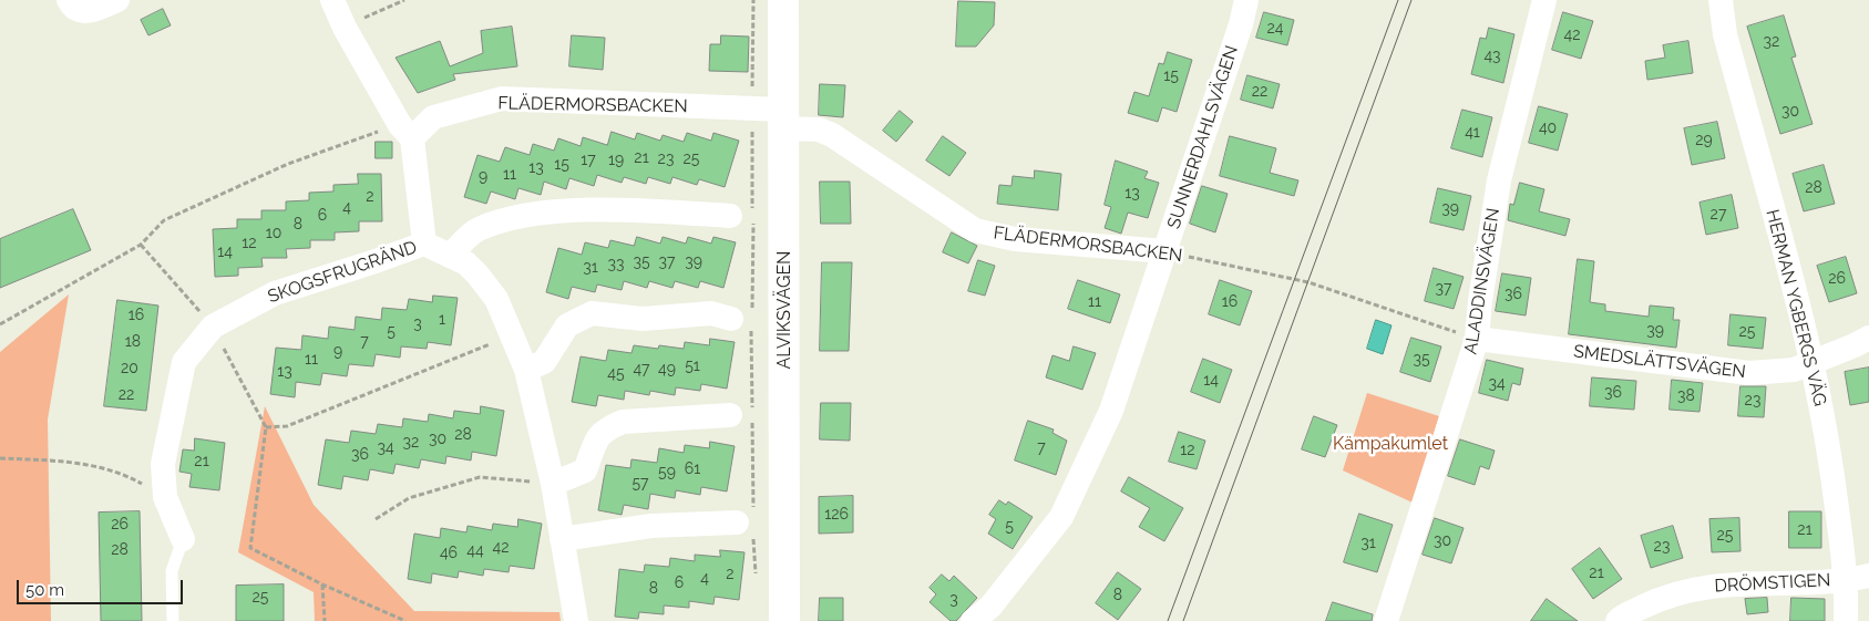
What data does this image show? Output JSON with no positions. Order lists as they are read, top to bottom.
{
  "streets": {
    "street": [
      "FLÄDERMORSBACKEN",
      "SUNNERDAHLSVÄGEN",
      "SKOGSFRUGRÄND",
      "ALADDINSVÄGEN",
      "HERMAN YGBERGS VÄG",
      "ALVIKSVÄGEN",
      "SMEDSLÄTTSVÄGEN",
      "DRÖMSTIGEN"
    ]
  },
  "crossings": [
    ["FLÄDERMORSBACKEN", "SUNNERDAHLSVÄGEN"],
    ["FLÄDERMORSBACKEN", "ALADDINSVÄGEN"],
    ["FLÄDERMORSBACKEN", "ALVIKSVÄGEN"],
    ["FLÄDERMORSBACKEN", "SMEDSLÄTTSVÄGEN"],
    ["ALADDINSVÄGEN", "SMEDSLÄTTSVÄGEN"],
    ["HERMAN YGBERGS VÄG", "SMEDSLÄTTSVÄGEN"],
    ["HERMAN YGBERGS VÄG", "DRÖMSTIGEN"]
  ],
  "parks": ["Kämpakumlet"],
  "house_numbers": [
    "24",
    "42",
    "32",
    "43",
    "15",
    "22",
    "30",
    "40",
    "41",
    "29",
    "21",
    "23",
    "25",
    "17",
    "19",
    "15",
    "13",
    "11",
    "9",
    "28",
    "13",
    "2",
    "4",
    "39",
    "27",
    "6",
    "8",
    "10",
    "12",
    "14",
    "35",
    "37",
    "39",
    "33",
    "31",
    "26",
    "37",
    "36",
    "11",
    "16",
    "16",
    "1",
    "3",
    "39",
    "5",
    "25",
    "18",
    "7",
    "9",
    "11",
    "35",
    "51",
    "20",
    "47",
    "49",
    "13",
    "45",
    "14",
    "34",
    "36",
    "22",
    "38",
    "23",
    "28",
    "30",
    "32",
    "34",
    "7",
    "12",
    "36",
    "21",
    "61",
    "59",
    "57",
    "126",
    "26",
    "5",
    "21",
    "25",
    "30",
    "31",
    "23",
    "42",
    "28",
    "44",
    "46",
    "21",
    "2",
    "4",
    "6",
    "8",
    "8",
    "25",
    "3"
  ],
  "scale_bar": "50 m"
}
